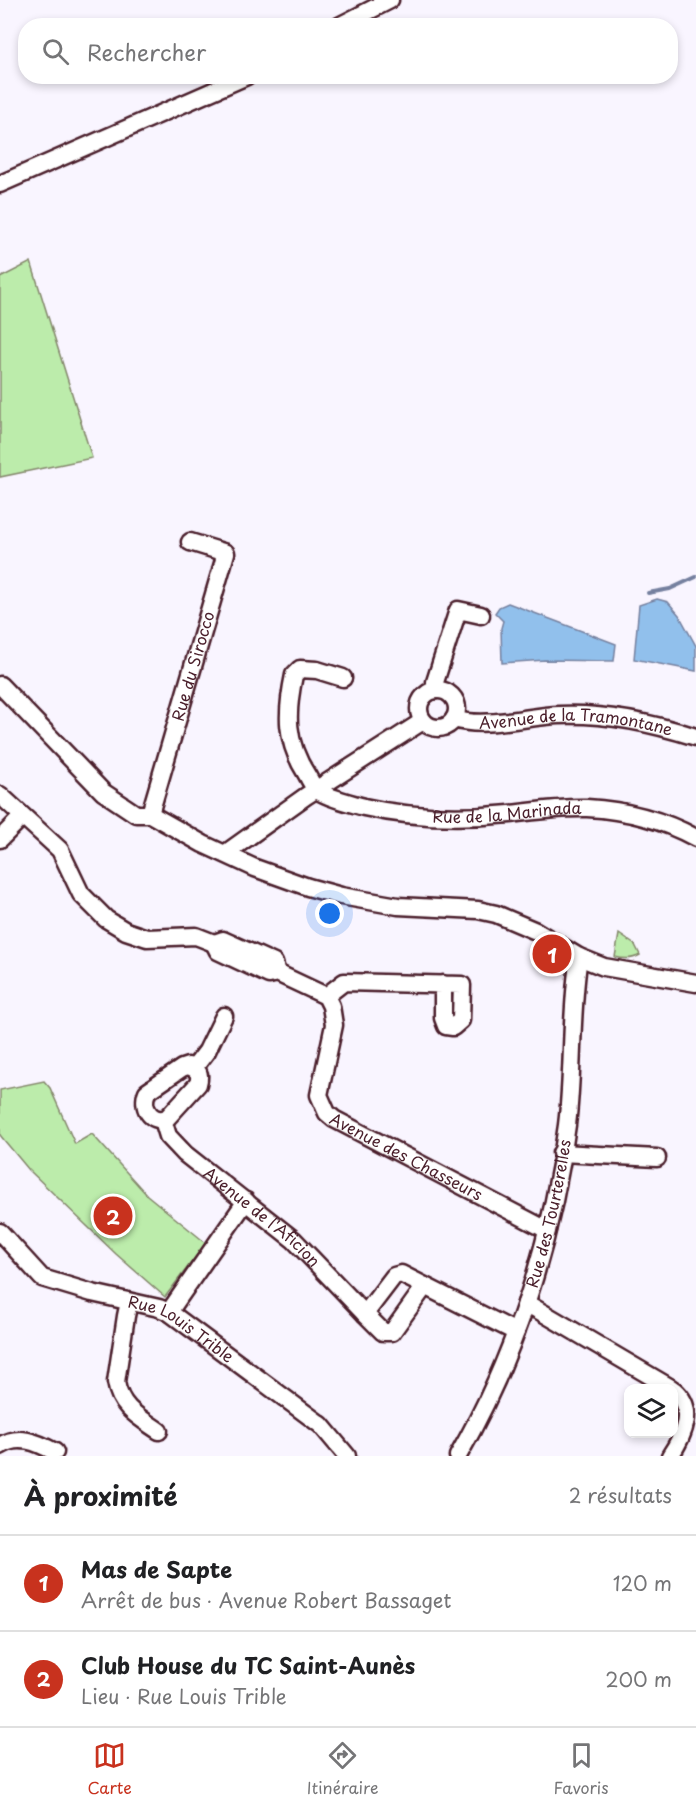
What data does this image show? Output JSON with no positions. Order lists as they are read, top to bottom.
{
  "streets": {
    "street": [
      "Rue du Sirocco",
      "Avenue de la Tramontane",
      "Rue de la Marinada",
      "Avenue des Chasseurs",
      "Rue des Tourterelles",
      "Avenue de l'Aficion",
      "Rue Louis Trible"
    ]
  },
  "crossings": [
    ["Avenue des Chasseurs", "Rue des Tourterelles"]
  ],
  "page": {
    "search": "Rechercher",
    "pins": ["1", "2"],
    "heading": ["À proximité", "2 résultats"],
    "list": [
      {
        "mark": "1",
        "name": "Mas de Sapte",
        "note": "Arrêt de bus · Avenue Robert Bassaget",
        "value": "120 m"
      },
      {
        "mark": "2",
        "name": "Club House du TC Saint-Aunès",
        "note": "Lieu · Rue Louis Trible",
        "value": "200 m"
      }
    ],
    "nav": ["Carte", "Itinéraire", "Favoris"]
  }
}
